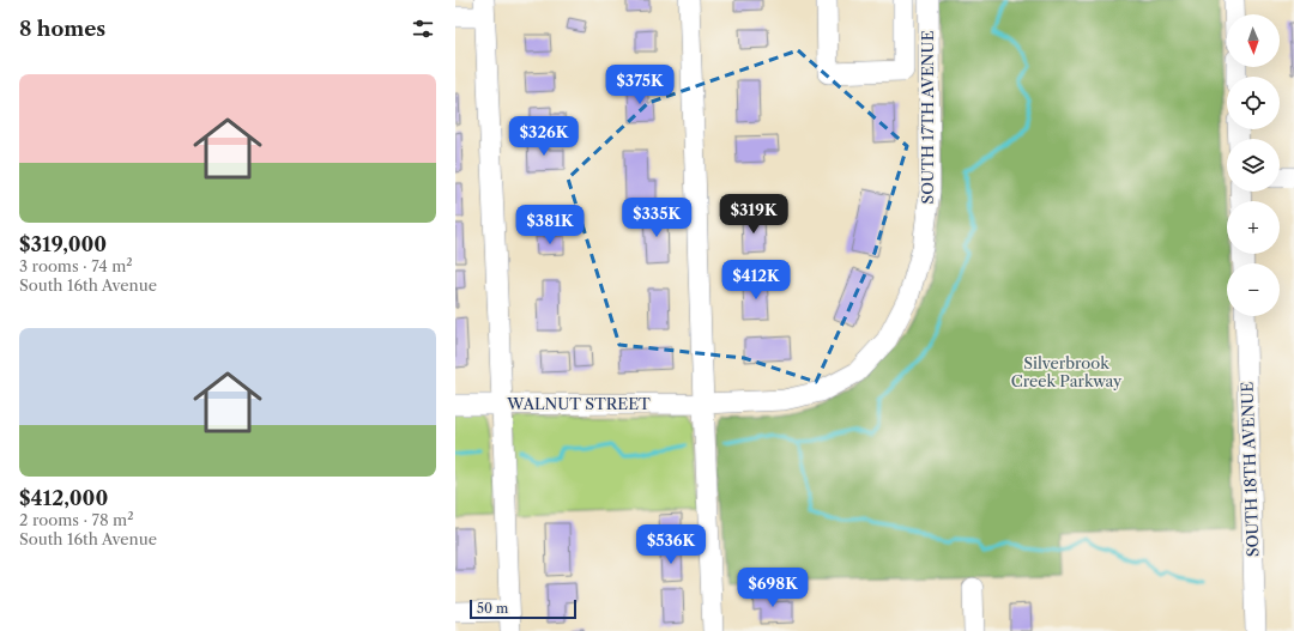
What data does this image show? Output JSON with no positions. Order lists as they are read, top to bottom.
{
  "streets": {
    "street": ["SOUTH 17TH AVENUE", "WALNUT STREET", "SOUTH 18TH AVENUE"]
  },
  "crossings": [
    ["SOUTH 17TH AVENUE", "WALNUT STREET"]
  ],
  "parks": ["Silverbrook Creek Parkway"],
  "scale_bar": "50 m",
  "north": "bottom",
  "page": {
    "heading": "8 homes",
    "map_buttons": ["+", "−"],
    "list": [
      {
        "name": "$319,000",
        "note": "3 rooms · 74 m² · South 16th Avenue"
      },
      {
        "name": "$412,000",
        "note": "2 rooms · 78 m² · South 16th Avenue"
      }
    ],
    "price": [
      "$375K",
      "$326K",
      "$319K",
      "$335K",
      "$381K",
      "$412K",
      "$536K",
      "$698K"
    ],
    "scale": "50 m"
  }
}
